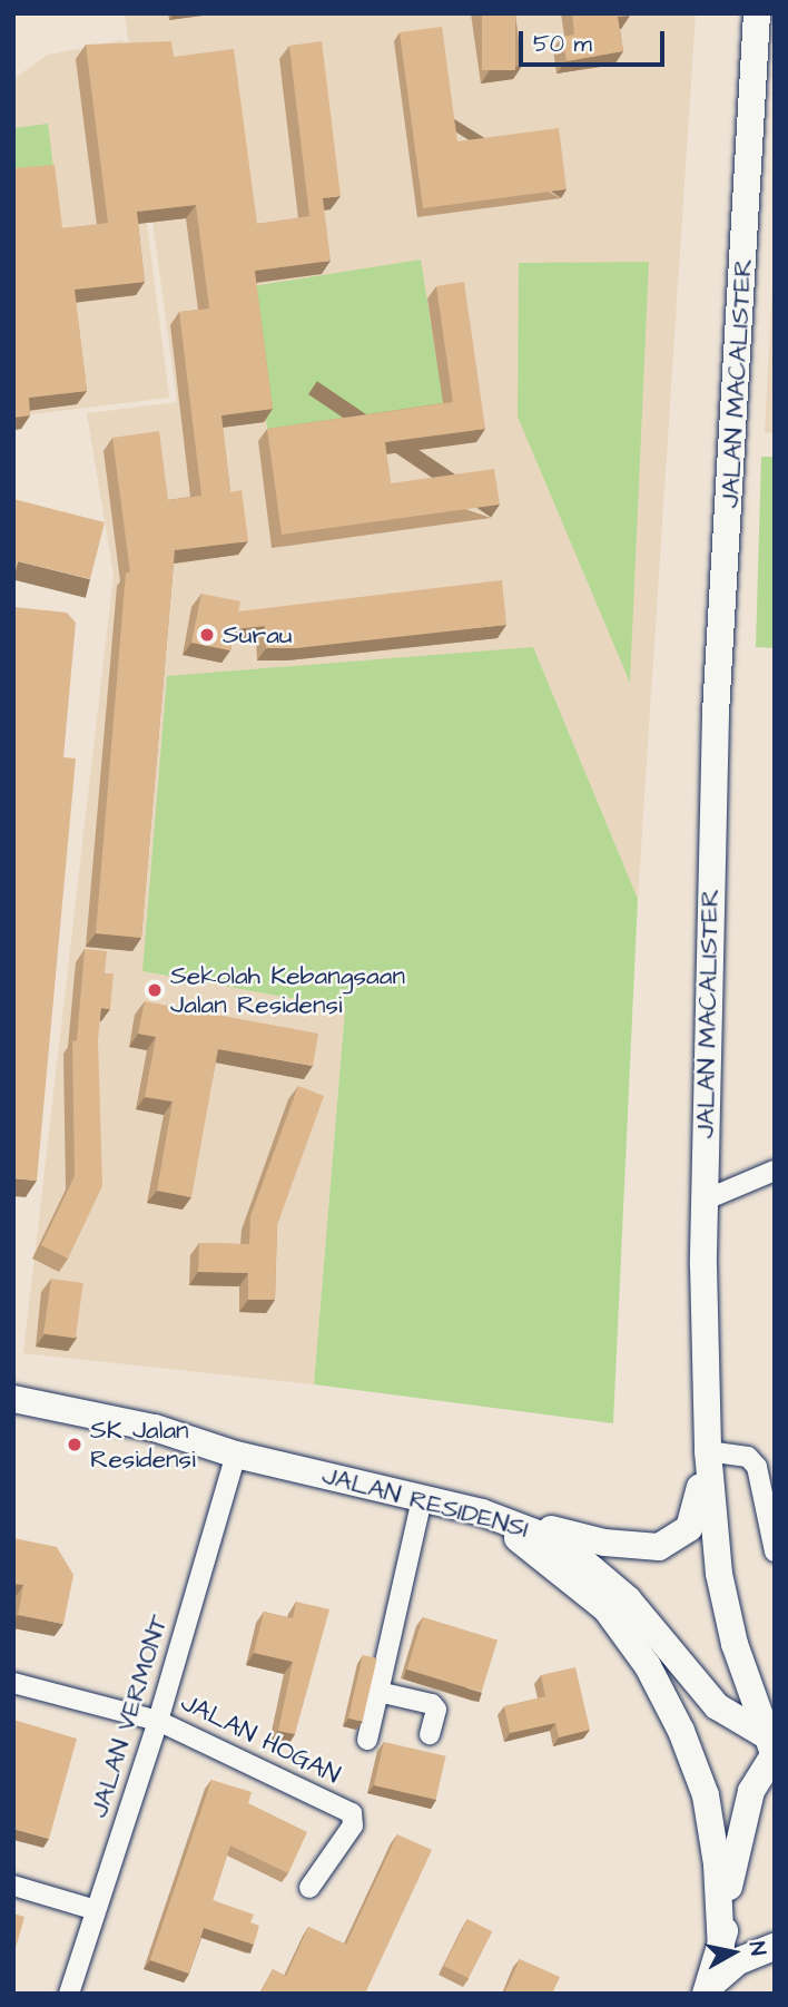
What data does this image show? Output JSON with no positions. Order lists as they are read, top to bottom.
{
  "streets": {
    "main road": ["JALAN MACALISTER", "JALAN RESIDENSI"],
    "street": ["JALAN VERMONT", "JALAN HOGAN"]
  },
  "crossings": [
    ["JALAN MACALISTER", "JALAN RESIDENSI"],
    ["JALAN RESIDENSI", "JALAN VERMONT"],
    ["JALAN VERMONT", "JALAN HOGAN"]
  ],
  "places": ["Surau", "Sekolah Kebangsaan Jalan Residensi", "SK Jalan Residensi"],
  "scale_bar": "50 m",
  "north": "right"
}
